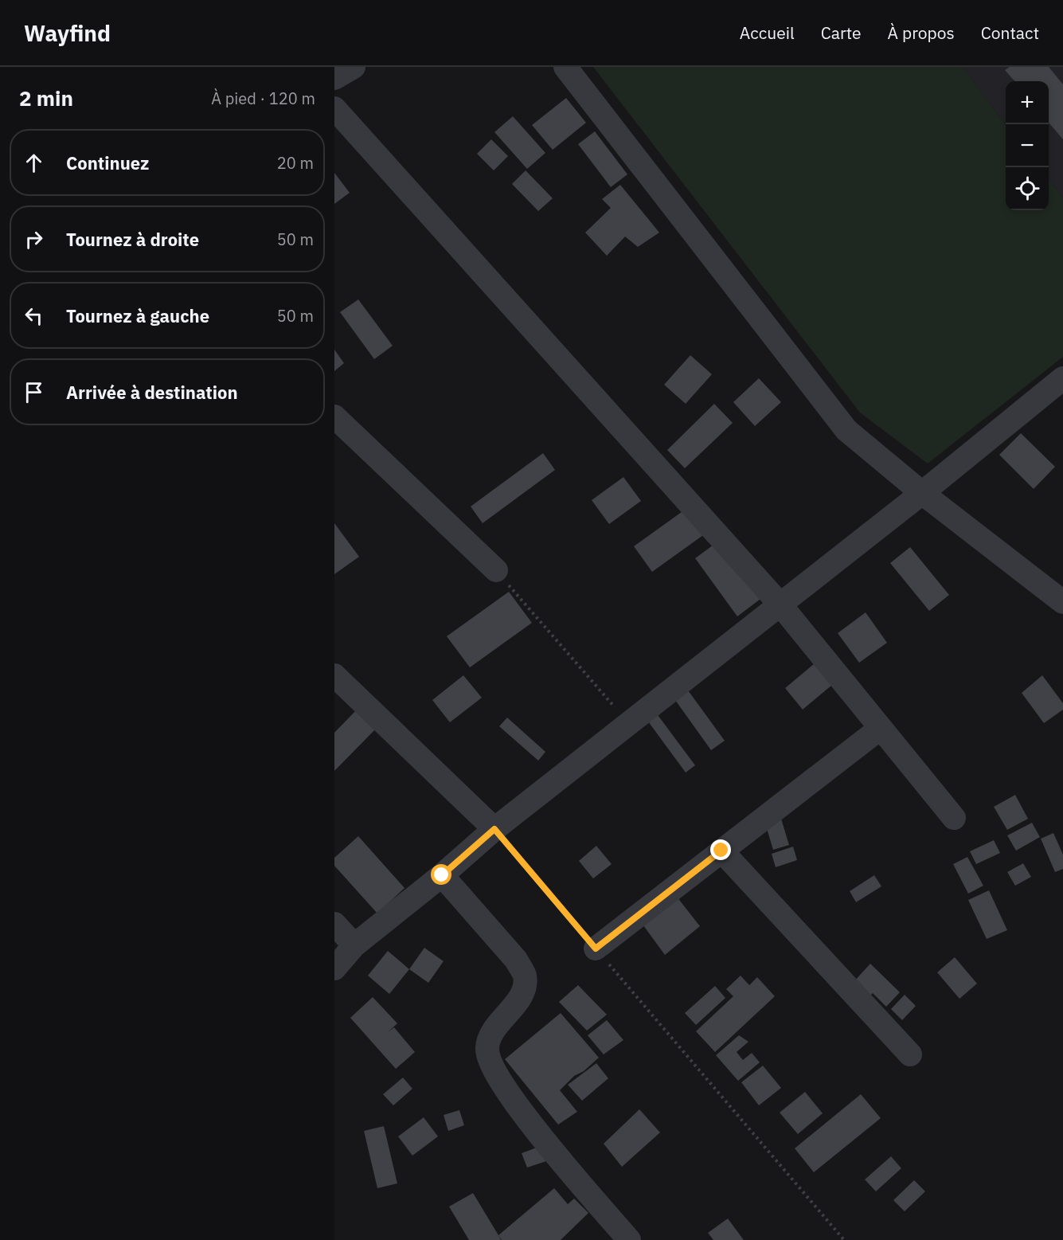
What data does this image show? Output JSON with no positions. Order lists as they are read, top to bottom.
{
  "page": {
    "header": "Wayfind",
    "nav": [
      "Accueil",
      "Carte",
      "À propos",
      "Contact"
    ],
    "heading": ["2 min", "À pied · 120 m"],
    "map_buttons": ["+", "−"],
    "list": [
      ["Continuez", "20 m"],
      ["Tournez à droite", "50 m"],
      ["Tournez à gauche", "50 m"],
      "Arrivée à destination"
    ]
  }
}
